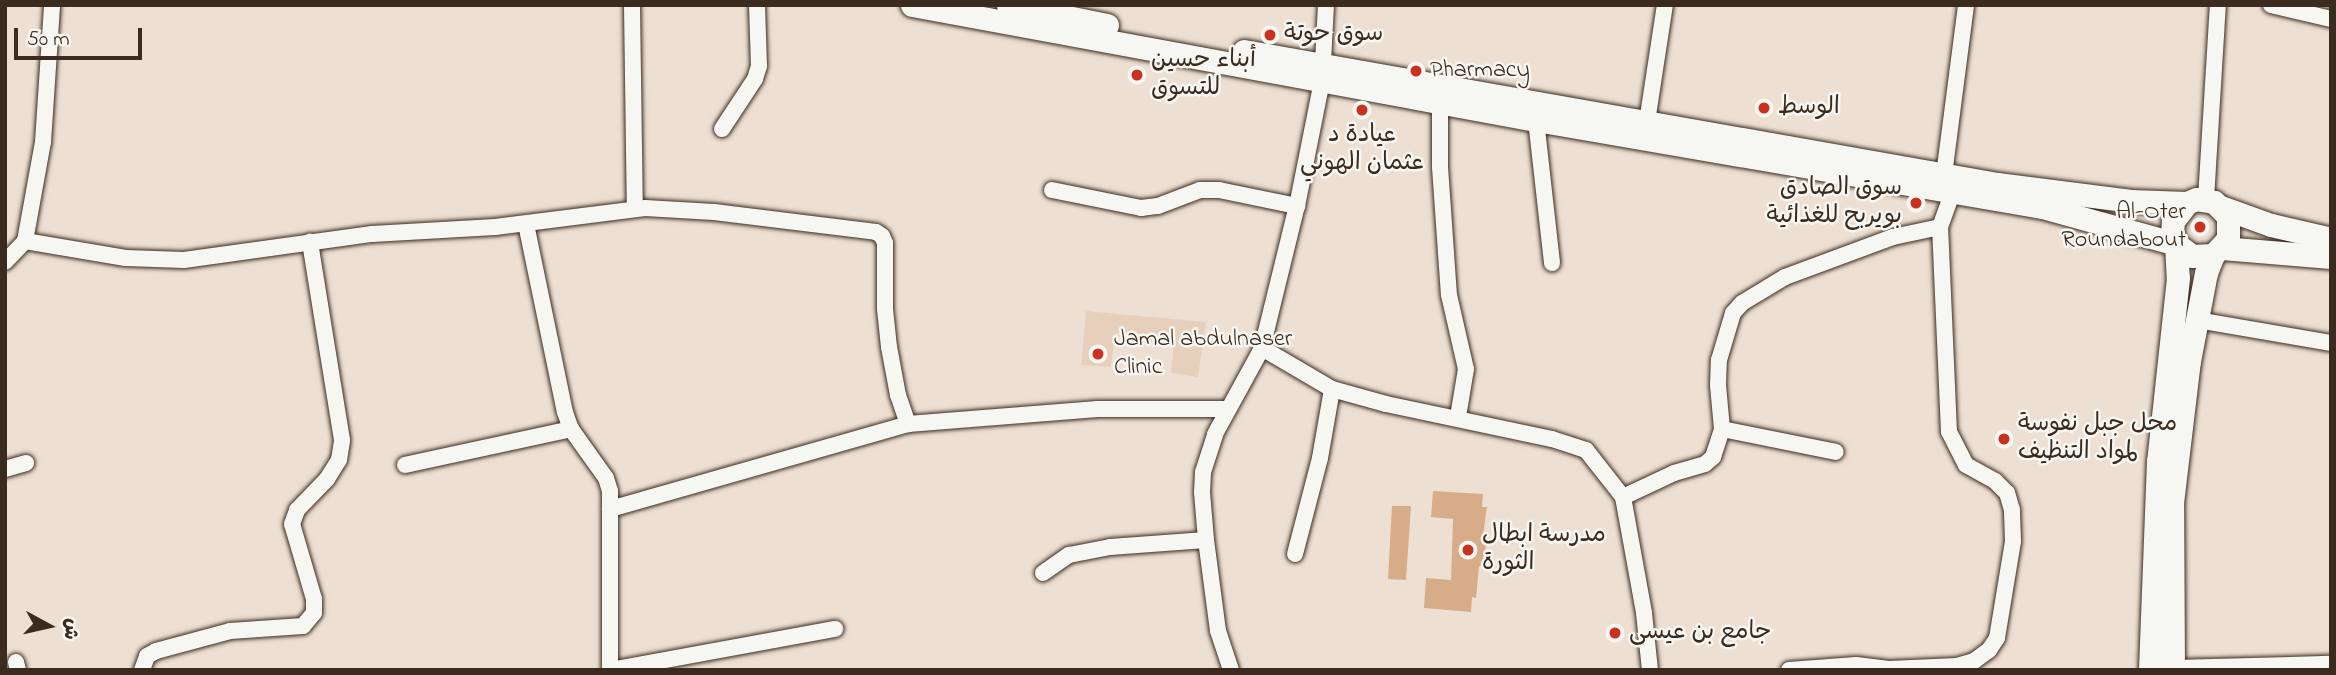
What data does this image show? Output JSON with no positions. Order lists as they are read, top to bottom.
{
  "places": [
    "سوق حوتة",
    "Pharmacy",
    "أبناء حسين للتسوق",
    "الوسط",
    "عيادة د عثمان الهوني",
    "سوق الصادق بويربح للغذائية",
    "Al-Oter Roundabout",
    "Jamal abdulnaser Clinic",
    "محل جبل نفوسة لمواد التنظيف",
    "مدرسة ابطال الثورة",
    "جامع بن عيسى"
  ],
  "scale_bar": "50 m",
  "north": "right"
}
